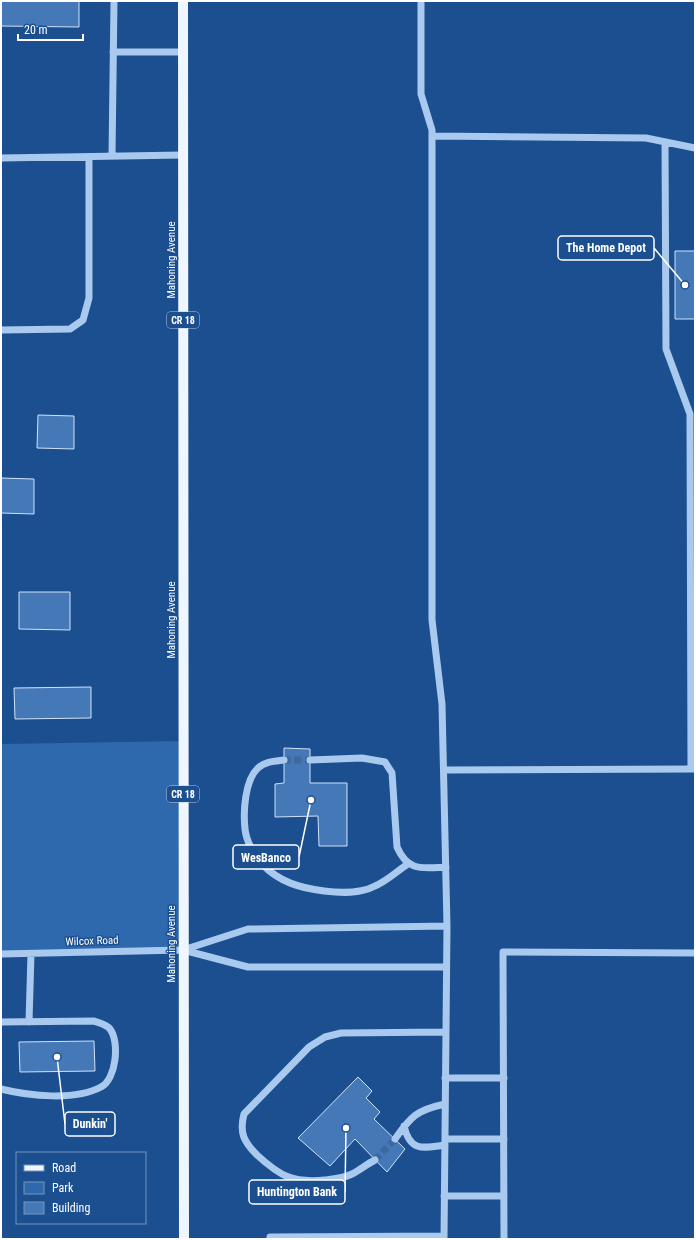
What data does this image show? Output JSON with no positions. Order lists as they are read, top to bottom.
{
  "streets": {
    "main road": ["Mahoning Avenue", "CR 18"],
    "street": ["Wilcox Road"]
  },
  "crossings": [
    ["Mahoning Avenue", "Wilcox Road"]
  ],
  "places": [
    "The Home Depot",
    "WesBanco",
    "Dunkin'",
    "Huntington Bank"
  ],
  "legend": ["Road", "Park", "Building"],
  "scale_bar": "20 m"
}
